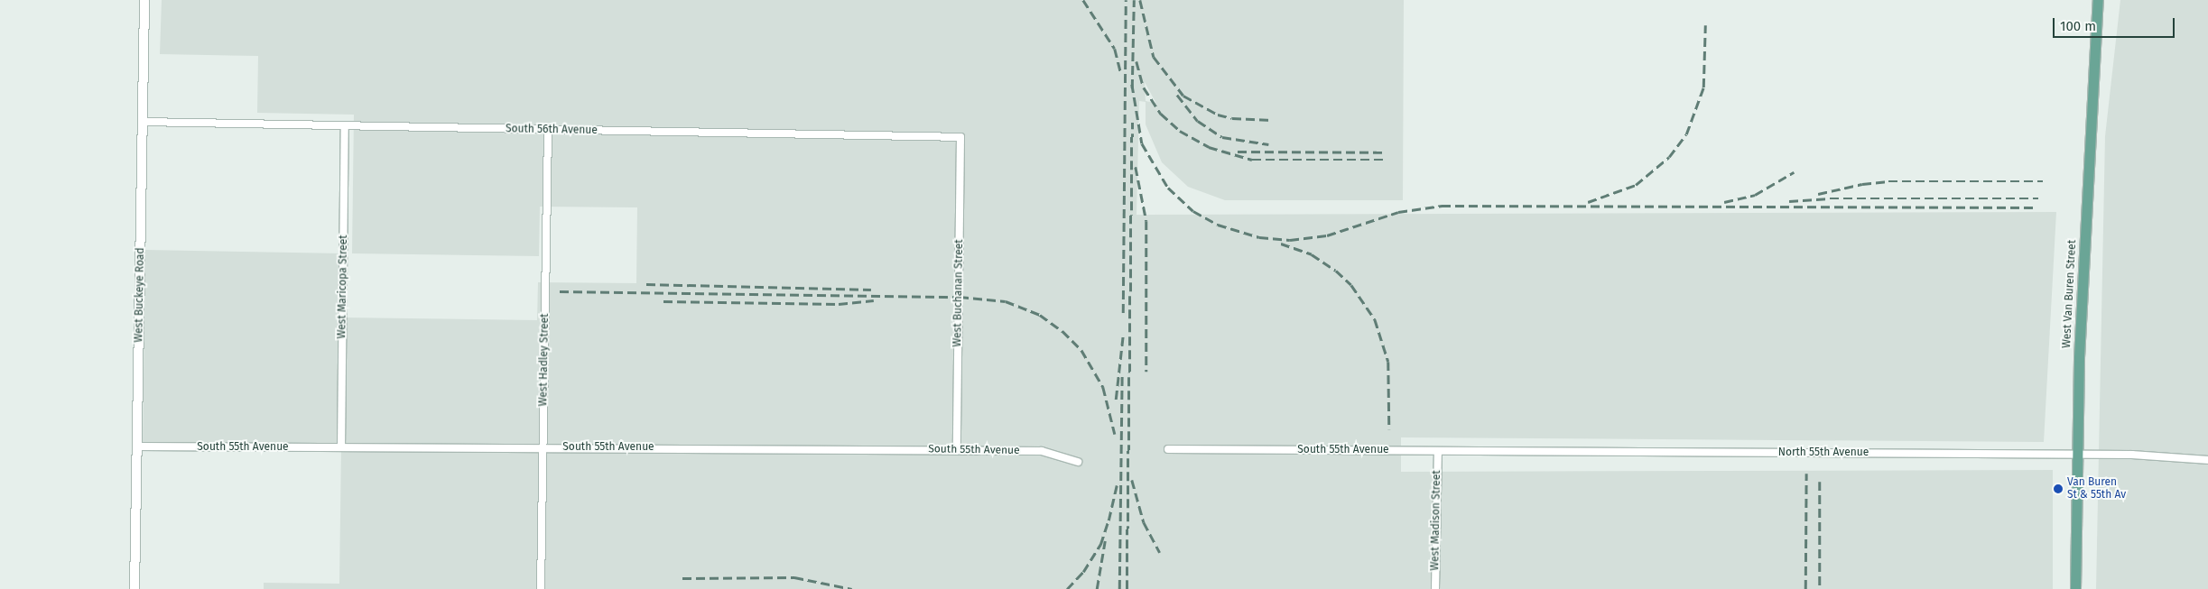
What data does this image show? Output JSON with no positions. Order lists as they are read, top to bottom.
{
  "streets": {
    "main road": ["West Van Buren Street", "West Buckeye Road"],
    "street": [
      "South 56th Avenue",
      "West Maricopa Street",
      "West Buchanan Street",
      "West Hadley Street",
      "South 55th Avenue",
      "North 55th Avenue",
      "West Madison Street"
    ]
  },
  "crossings": [
    ["South 56th Avenue", "West Maricopa Street"],
    ["South 56th Avenue", "West Buchanan Street"],
    ["South 56th Avenue", "West Buckeye Road"],
    ["South 56th Avenue", "West Hadley Street"],
    ["West Maricopa Street", "South 55th Avenue"],
    ["West Buchanan Street", "South 55th Avenue"],
    ["West Van Buren Street", "North 55th Avenue"],
    ["West Buckeye Road", "South 55th Avenue"],
    ["West Hadley Street", "South 55th Avenue"],
    ["South 55th Avenue", "North 55th Avenue"],
    ["South 55th Avenue", "West Madison Street"],
    ["North 55th Avenue", "West Madison Street"]
  ],
  "places": ["Van Buren St & 55th Av"],
  "scale_bar": "100 m"
}
